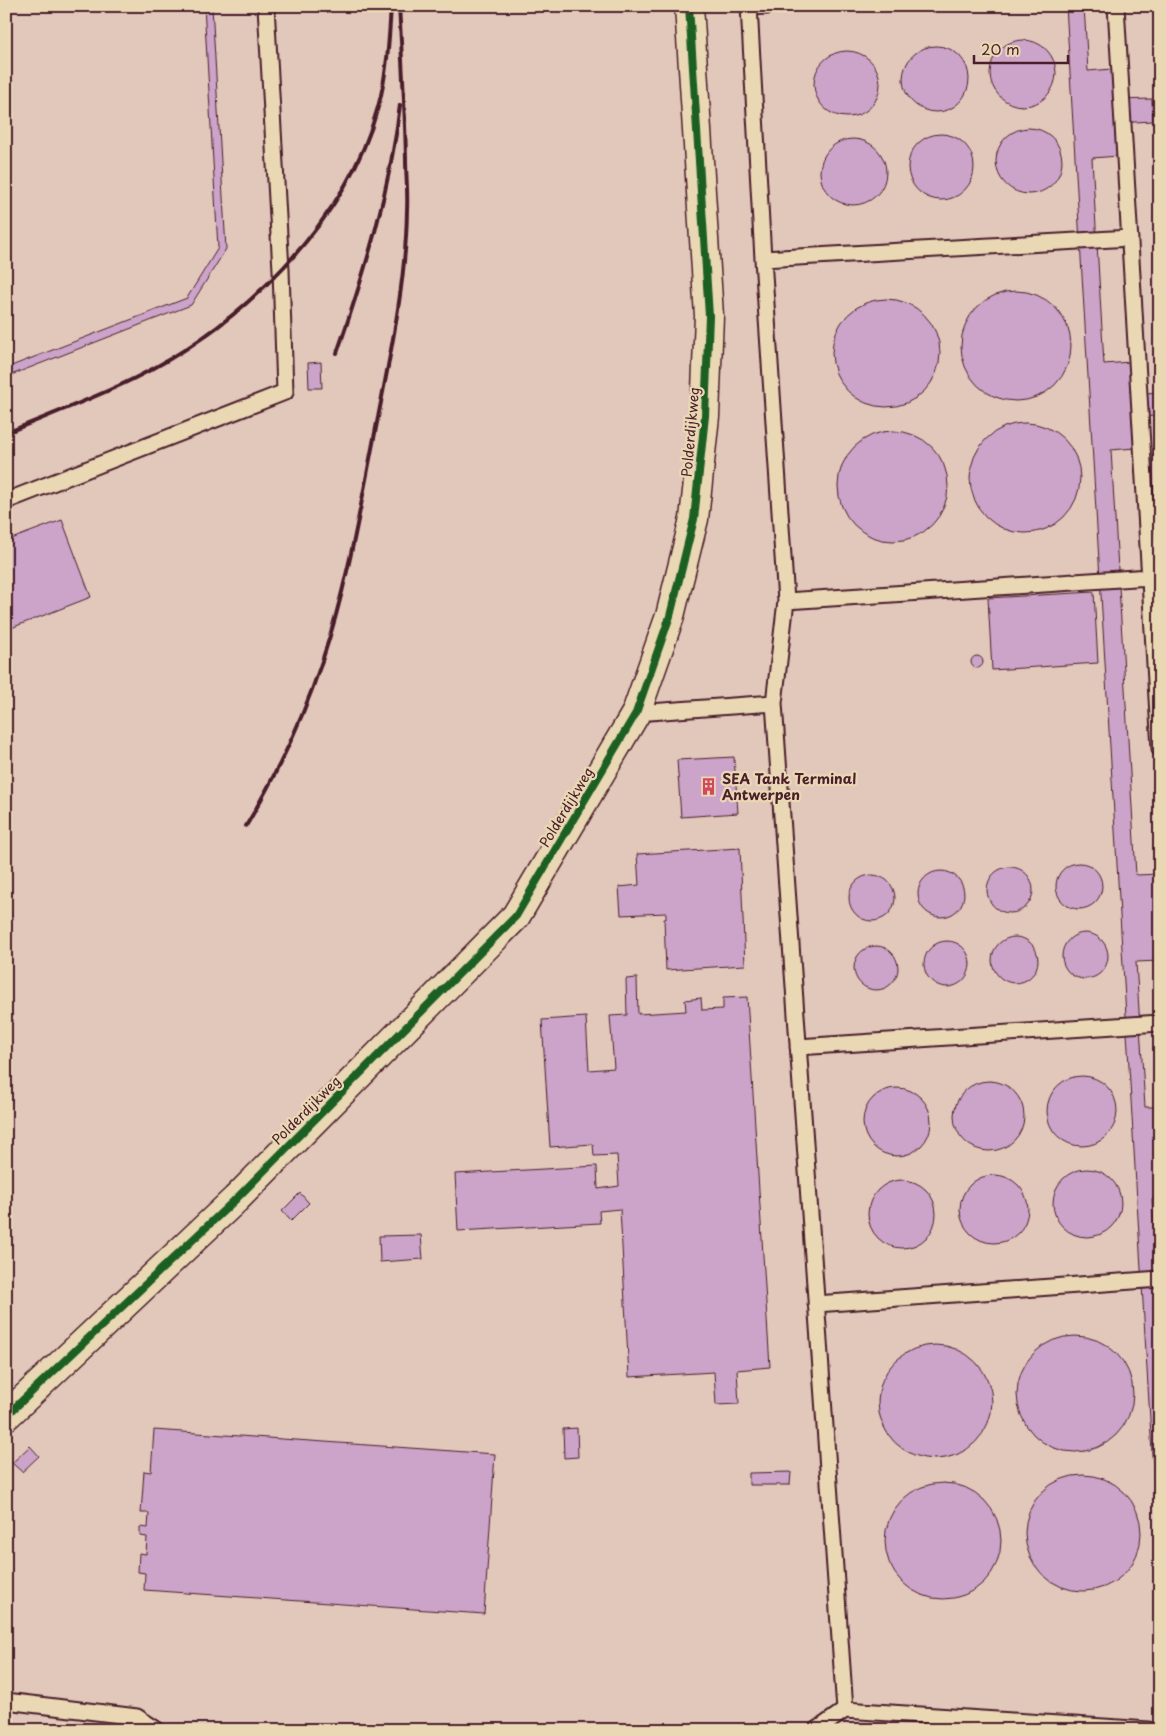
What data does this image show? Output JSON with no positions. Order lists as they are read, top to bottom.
{
  "streets": {
    "street": ["Polderdijkweg"]
  },
  "places": {
    "building": ["SEA Tank Terminal Antwerpen"]
  },
  "scale_bar": "20 m"
}
